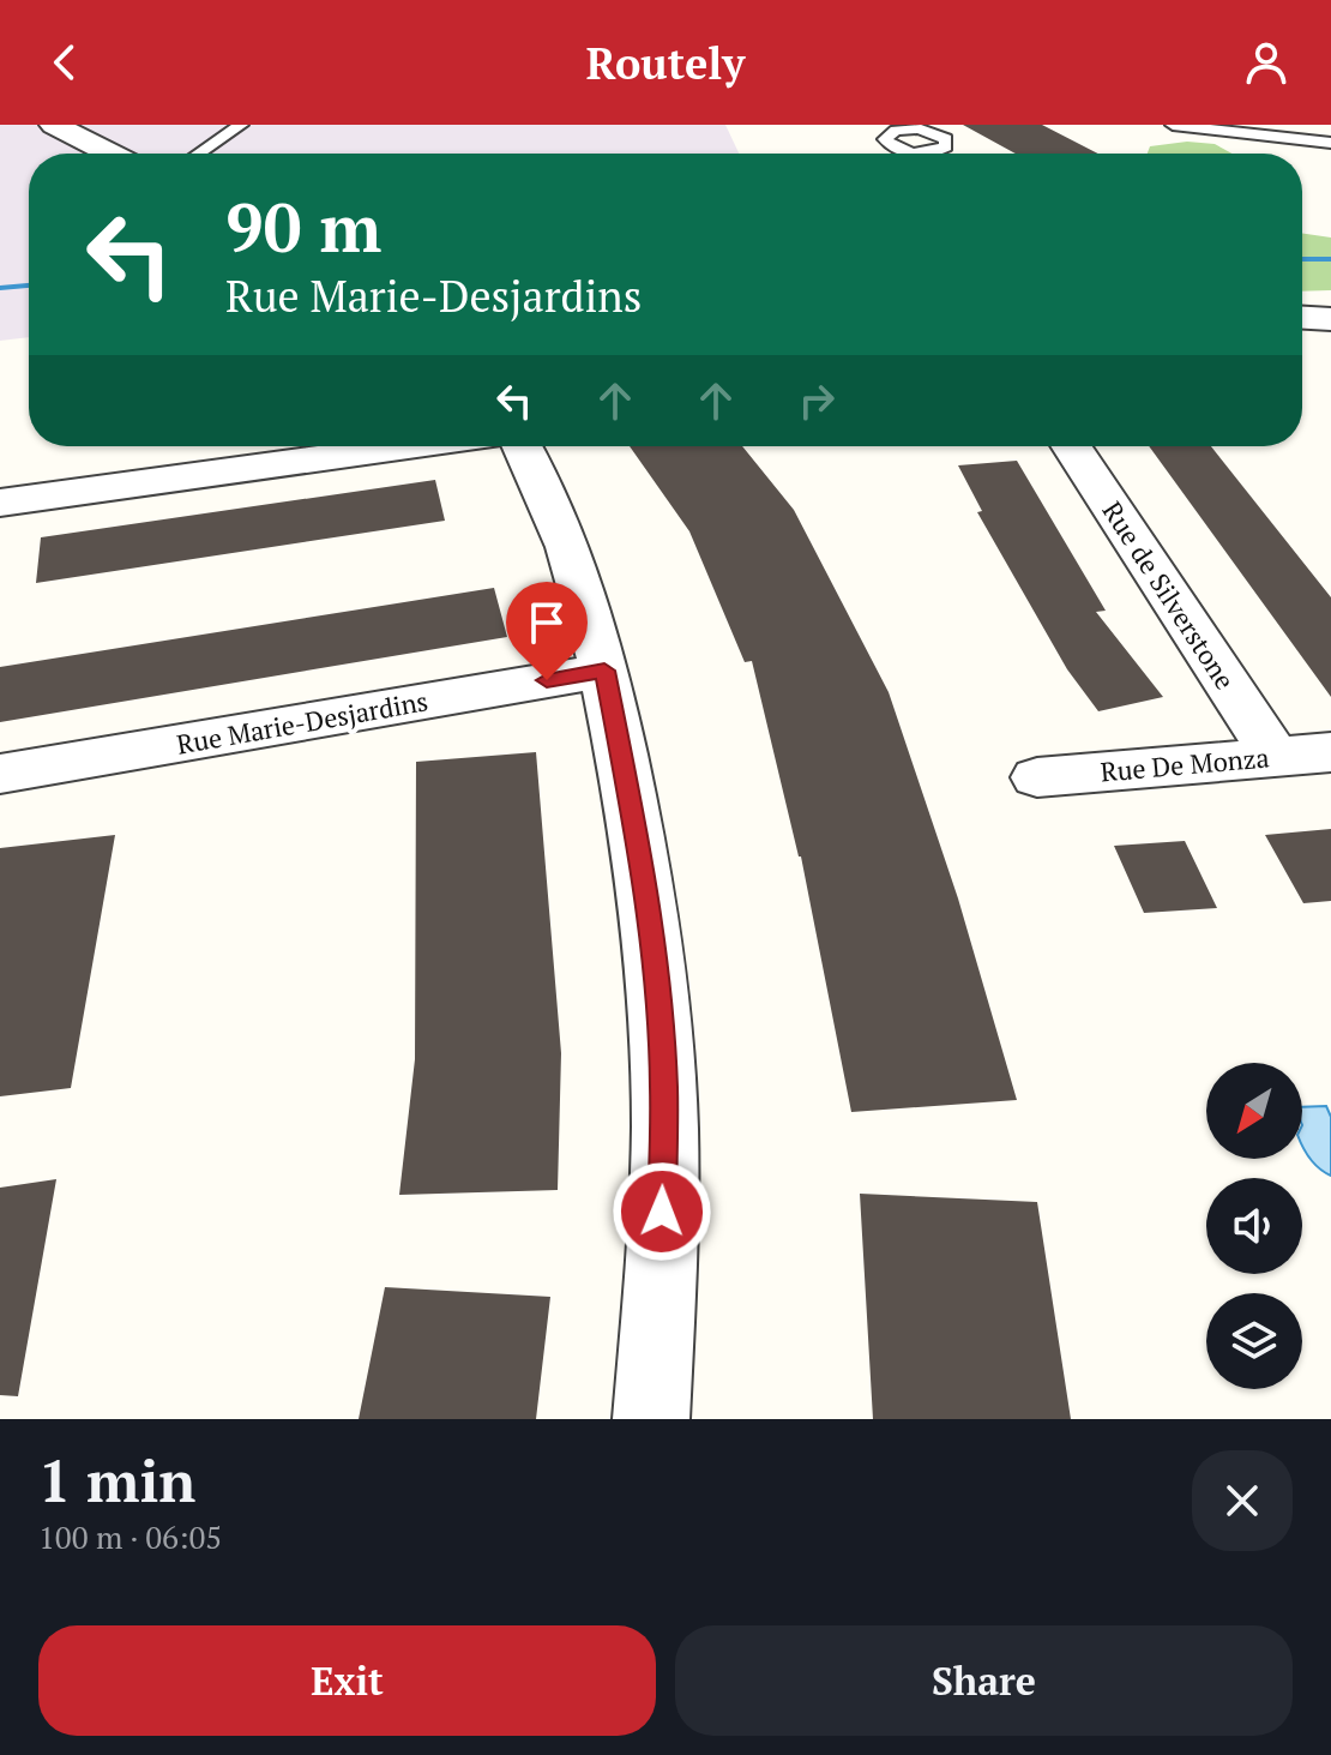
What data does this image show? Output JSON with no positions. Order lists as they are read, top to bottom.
{
  "streets": {
    "street": ["Rue de Silverstone", "Rue Marie-Desjardins", "Rue De Monza"]
  },
  "crossings": [
    ["Rue de Silverstone", "Rue De Monza"]
  ],
  "north": "bottom left",
  "page": {
    "header": "Routely",
    "turn": ["90 m", "Rue Marie-Desjardins"],
    "heading": ["1 min", "100 m · 06:05"],
    "buttons": ["Exit", "Share"]
  }
}
